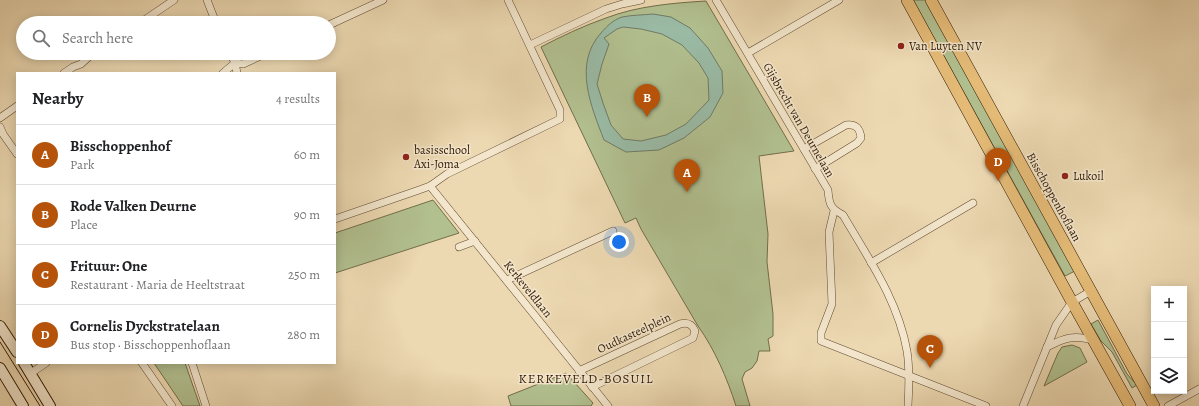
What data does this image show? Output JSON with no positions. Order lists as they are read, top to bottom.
{
  "streets": {
    "main road": ["Bisschoppenhoflaan"],
    "street": ["Gijsbrecht van Deurnelaan", "Kerkeveldlaan", "Oudkasteelplein"]
  },
  "crossings": [
    ["Kerkeveldlaan", "Oudkasteelplein"]
  ],
  "districts": ["KERKEVELD-BOSUIL"],
  "places": ["Van Luyten NV", "basisschool Axi-Joma", "Lukoil"],
  "page": {
    "search": "Search here",
    "heading": ["Nearby", "4 results"],
    "pins": [
      "B",
      "D",
      "A",
      "C"
    ],
    "list": [
      {
        "mark": "A",
        "name": "Bisschoppenhof",
        "note": "Park",
        "value": "60 m"
      },
      {
        "mark": "B",
        "name": "Rode Valken Deurne",
        "note": "Place",
        "value": "90 m"
      },
      {
        "mark": "C",
        "name": "Frituur: One",
        "note": "Restaurant · Maria de Heeltstraat",
        "value": "250 m"
      },
      {
        "mark": "D",
        "name": "Cornelis Dyckstratelaan",
        "note": "Bus stop · Bisschoppenhoflaan",
        "value": "280 m"
      }
    ],
    "map_buttons": ["+", "−"]
  }
}
